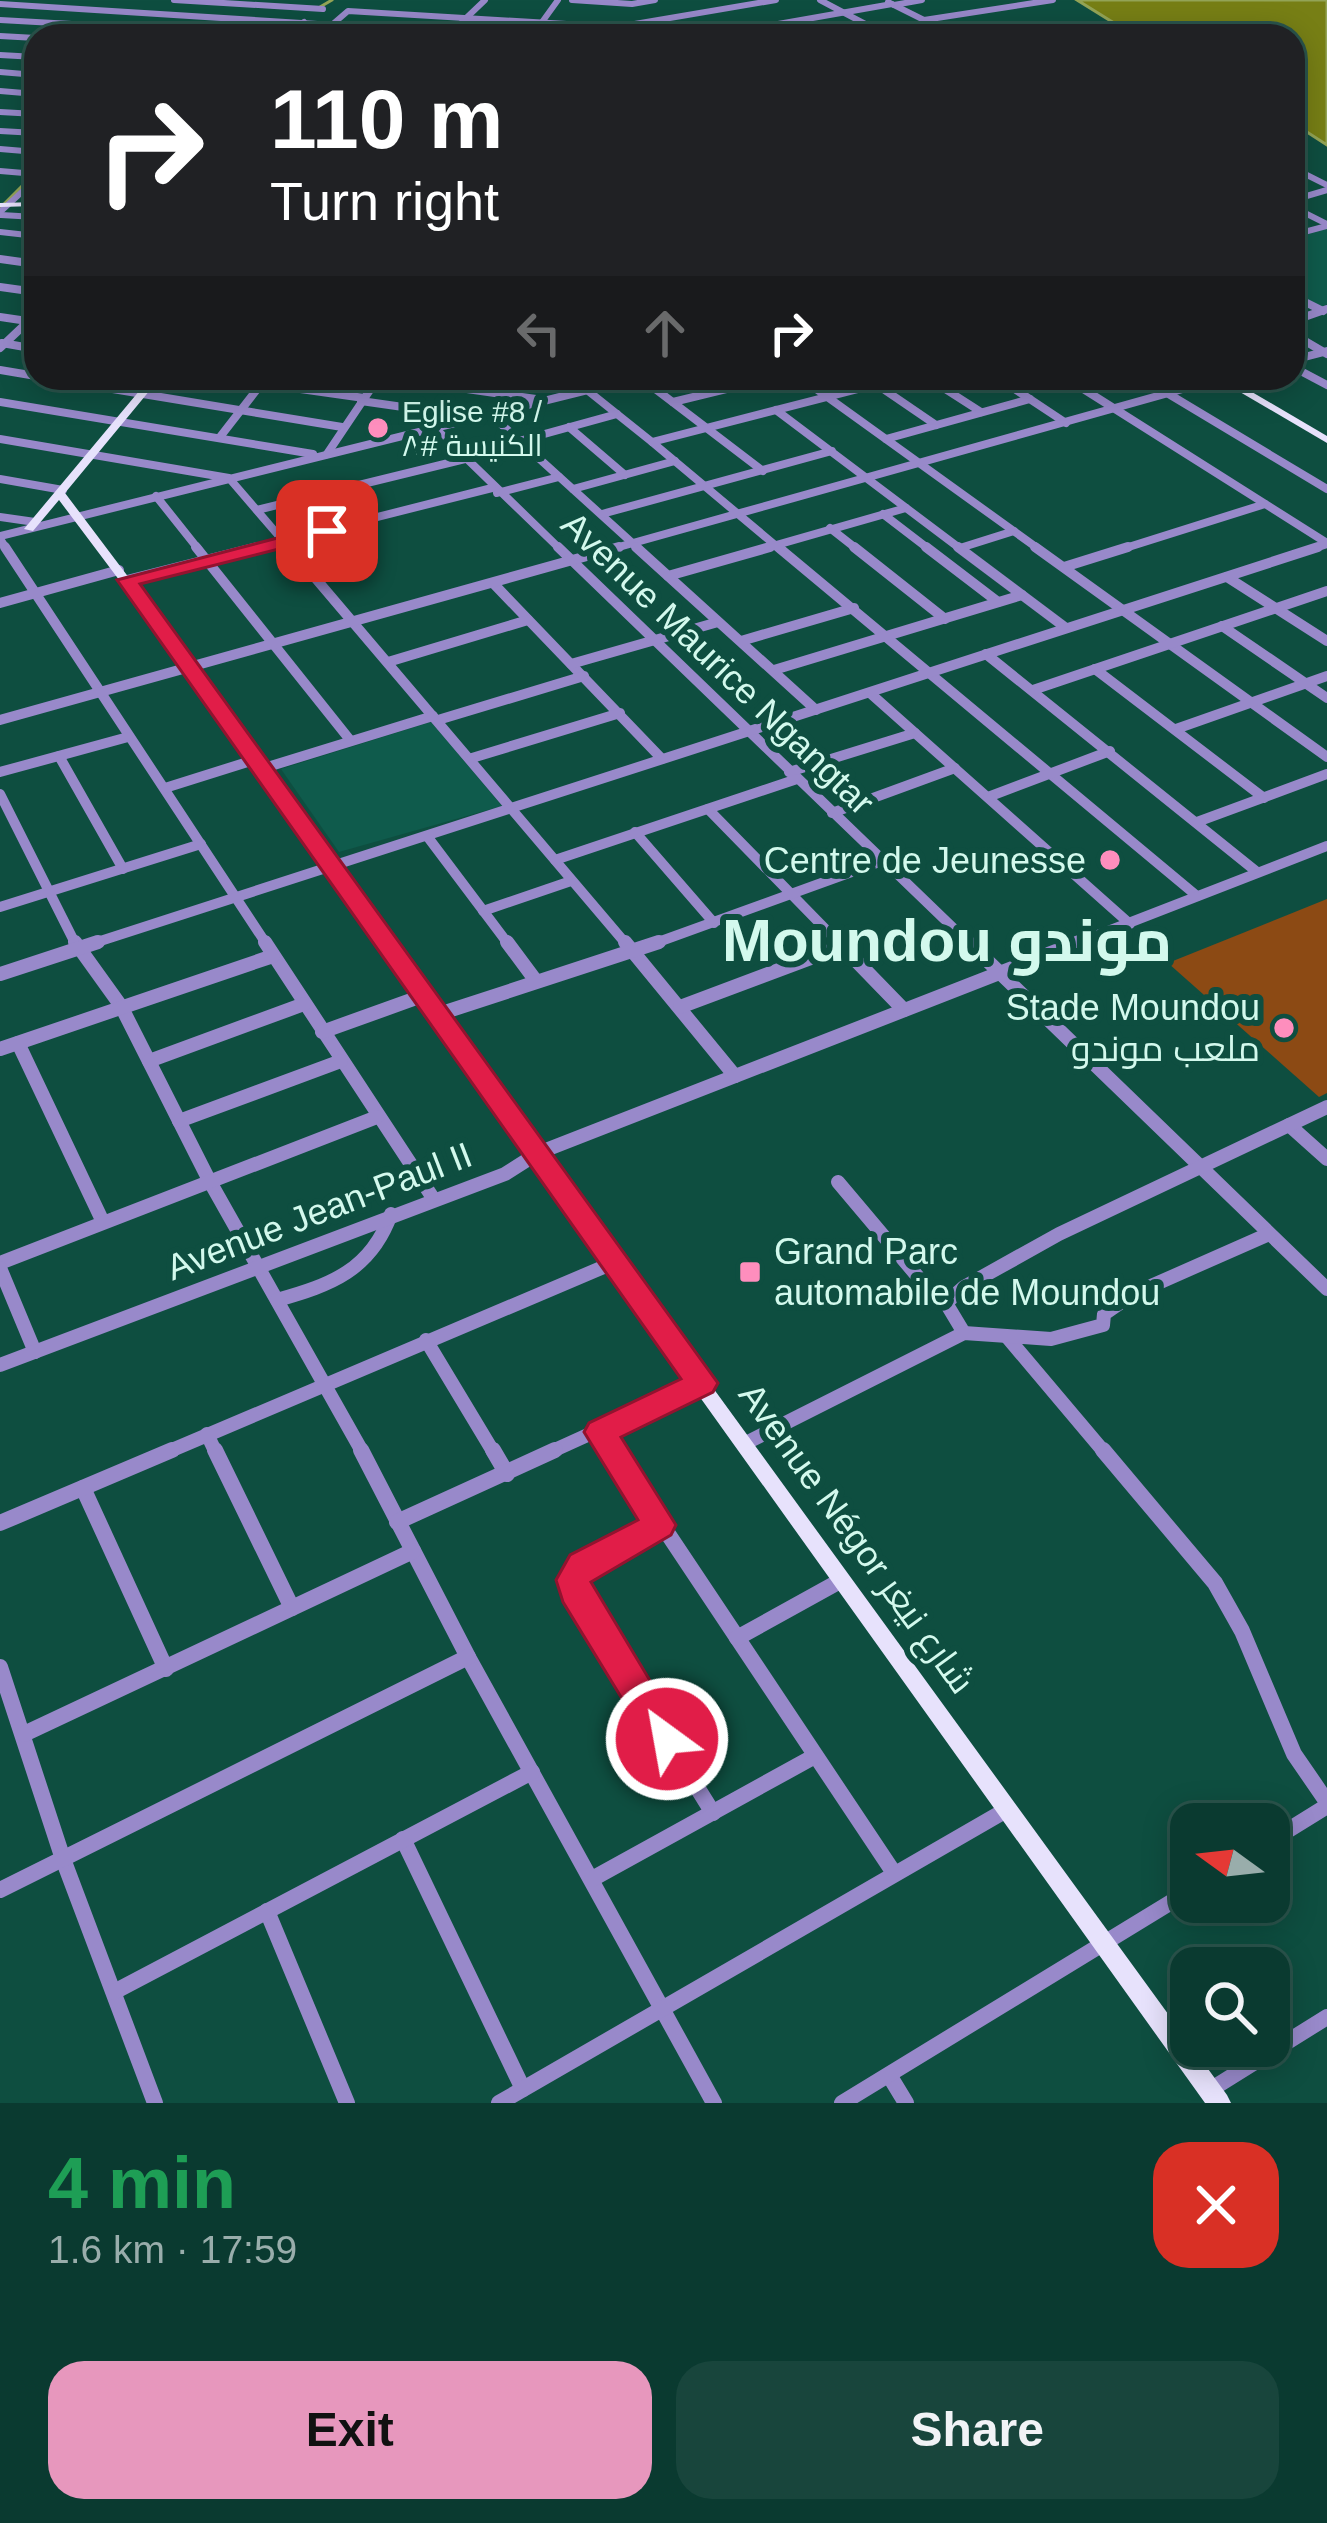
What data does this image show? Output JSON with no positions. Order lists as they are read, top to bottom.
{
  "streets": {
    "main road": ["Avenue Négor شارع نيغر"],
    "street": ["Avenue Maurice Ngangtar", "Avenue Jean-Paul II"]
  },
  "crossings": [
    ["Avenue Maurice Ngangtar", "Avenue Jean-Paul II"],
    ["Avenue Jean-Paul II", "Avenue Négor شارع نيغر"]
  ],
  "districts": ["Moundou موندو"],
  "places": {
    "other": ["Eglise #8 / الكنيسة #٨", "Centre de Jeunesse", "Stade Moundou ملعب موندو"],
    "transit": ["Grand Parc automabile de Moundou"]
  },
  "north": "left",
  "page": {
    "turn": ["110 m", "Turn right"],
    "heading": ["4 min", "1.6 km · 17:59"],
    "buttons": ["Exit", "Share"]
  }
}
